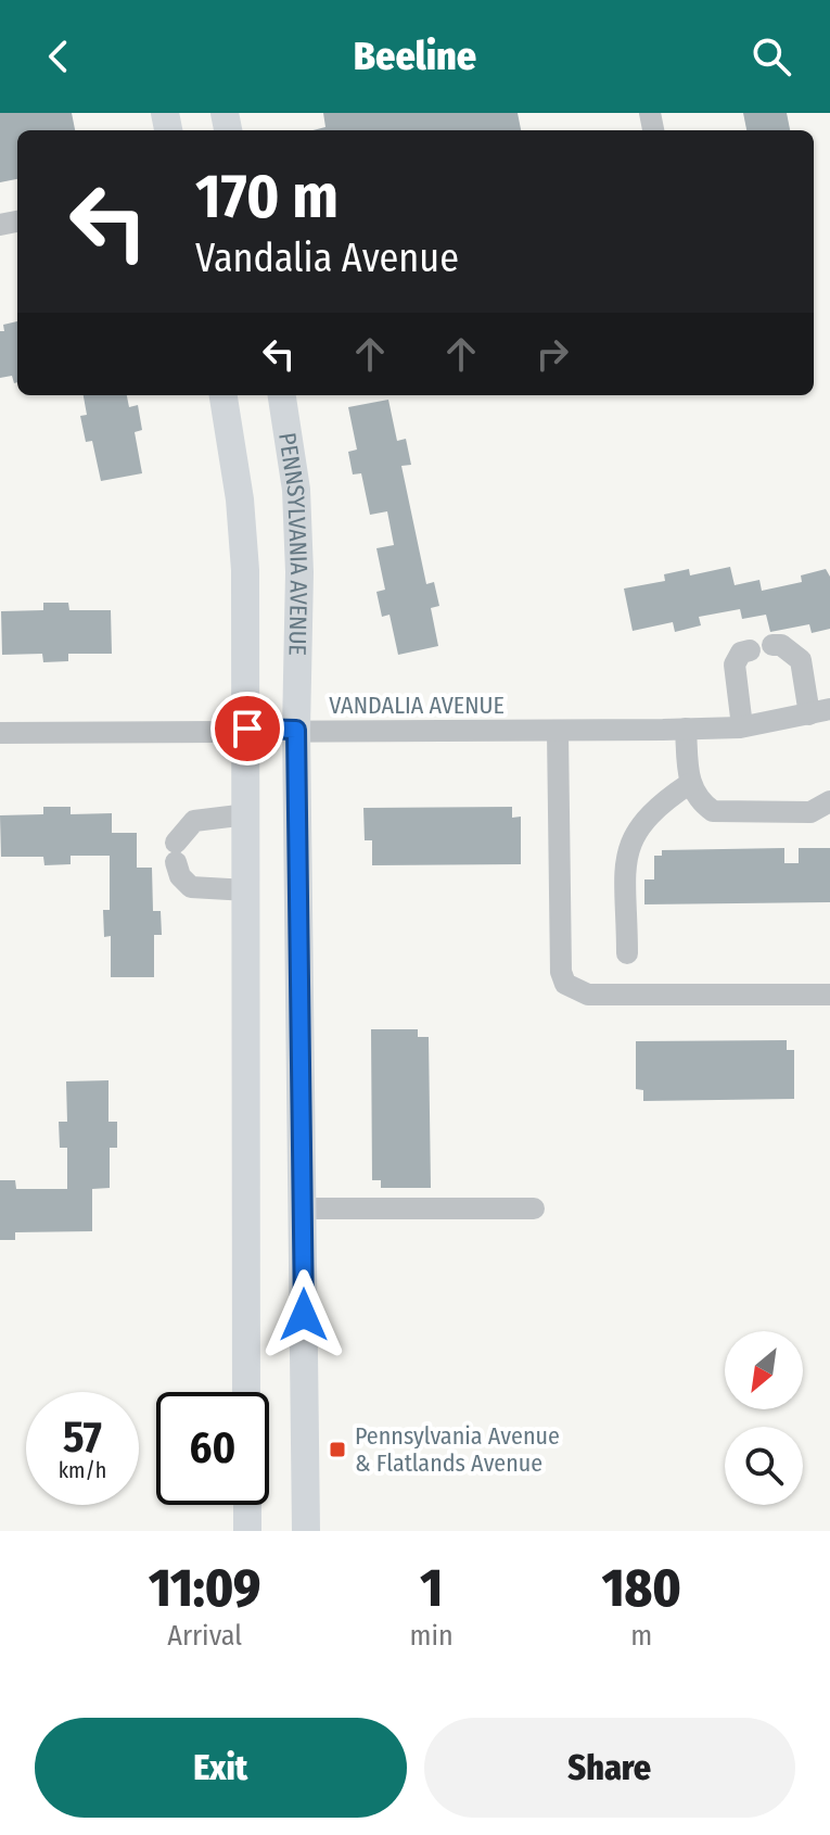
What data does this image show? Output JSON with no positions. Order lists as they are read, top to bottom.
{
  "streets": {
    "main road": ["PENNSYLVANIA AVENUE"],
    "street": ["VANDALIA AVENUE"]
  },
  "crossings": [
    ["PENNSYLVANIA AVENUE", "VANDALIA AVENUE"]
  ],
  "places": {
    "transit": ["Pennsylvania Avenue & Flatlands Avenue"]
  },
  "north": "bottom left",
  "page": {
    "header": "Beeline",
    "turn": ["170 m", "Vandalia Avenue"],
    "speed": "57 km/h",
    "limit": "60",
    "eta": [
      "11:09",
      "Arrival",
      "1",
      "min",
      "180",
      "m"
    ],
    "buttons": ["Exit", "Share"]
  }
}
